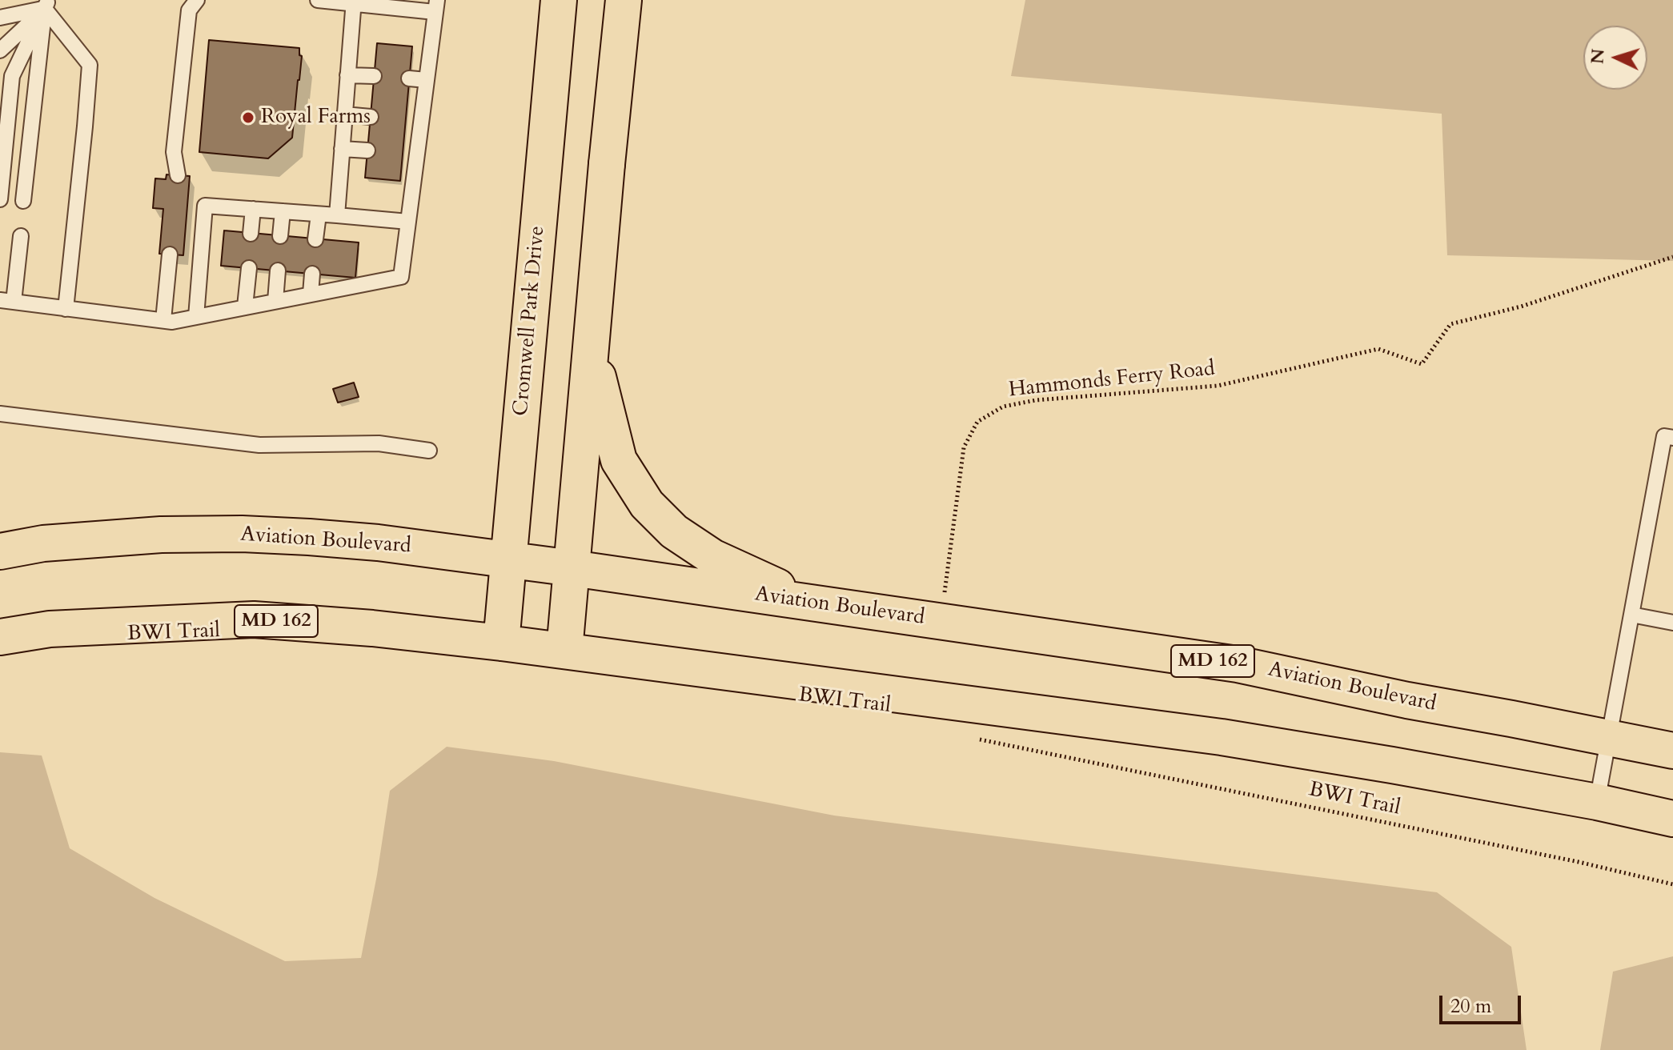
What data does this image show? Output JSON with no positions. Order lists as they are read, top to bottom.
{
  "streets": {
    "main road": ["Cromwell Park Drive", "Aviation Boulevard", "MD 162"],
    "path": ["Hammonds Ferry Road", "BWI Trail"]
  },
  "crossings": [
    ["Cromwell Park Drive", "Aviation Boulevard"],
    ["Cromwell Park Drive", "MD 162"],
    ["Hammonds Ferry Road", "Aviation Boulevard"]
  ],
  "places": ["Royal Farms"],
  "scale_bar": "20 m",
  "north": "left"
}
